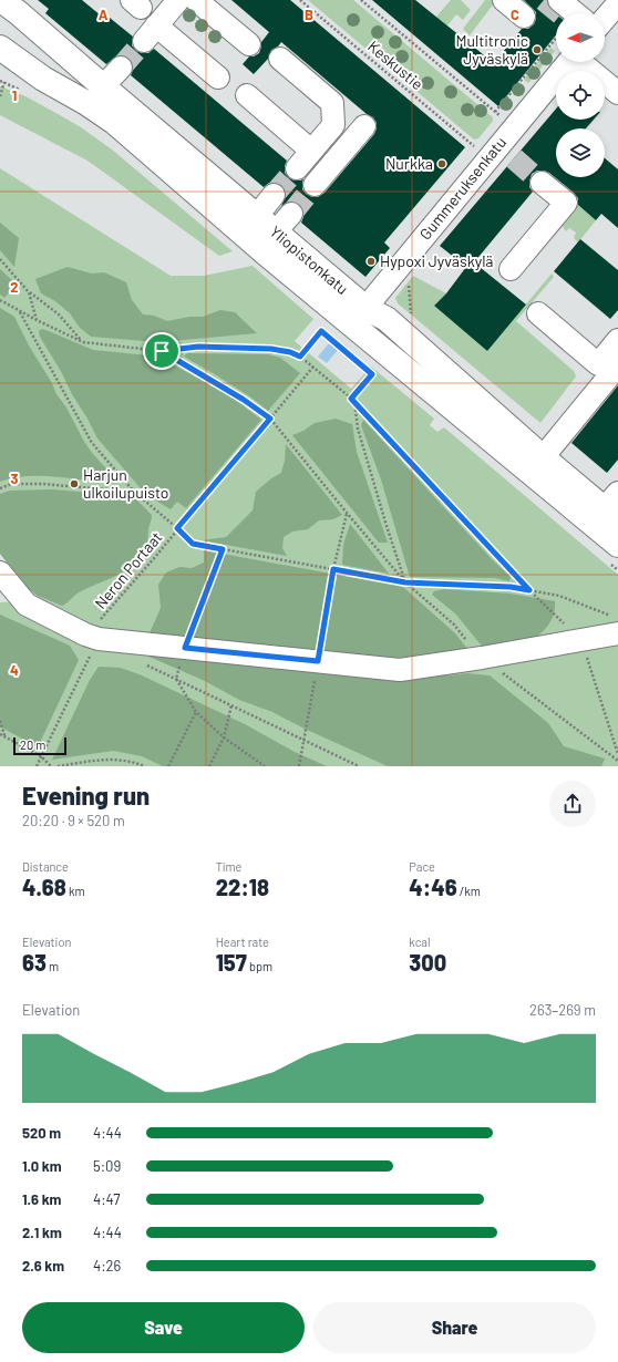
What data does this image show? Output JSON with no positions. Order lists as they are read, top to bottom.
{
  "streets": {
    "main road": ["Yliopistonkatu"],
    "street": ["Gummeruksenkatu"],
    "path": ["Keskustie", "Neron Portaat"]
  },
  "crossings": [
    ["Keskustie", "Gummeruksenkatu"],
    ["Gummeruksenkatu", "Yliopistonkatu"]
  ],
  "places": [
    "Multitronic Jyväskylä",
    "Nurkka",
    "Hypoxi Jyväskylä",
    "Harjun ulkoilupuisto"
  ],
  "scale_bar": "20 m",
  "north": "left",
  "page": {
    "scale": "20 m",
    "heading": ["Evening run", "20:20 · 9 × 520 m"],
    "stats": [
      ["Distance", "4.68 km"],
      ["Time", "22:18"],
      ["Pace", "4:46 /km"],
      ["Elevation", "63 m"],
      ["Heart rate", "157 bpm"],
      ["kcal", "300"]
    ],
    "chart": ["Elevation", "263–269 m"],
    "list": [
      {
        "name": "520 m",
        "note": "4:44"
      },
      {
        "name": "1.0 km",
        "note": "5:09"
      },
      {
        "name": "1.6 km",
        "note": "4:47"
      },
      {
        "name": "2.1 km",
        "note": "4:44"
      },
      {
        "name": "2.6 km",
        "note": "4:26"
      }
    ],
    "buttons": ["Save", "Share"]
  },
  "grid": {
    "columns": ["A", "B", "C"],
    "rows": [
      "1",
      "2",
      "3",
      "4"
    ]
  }
}
